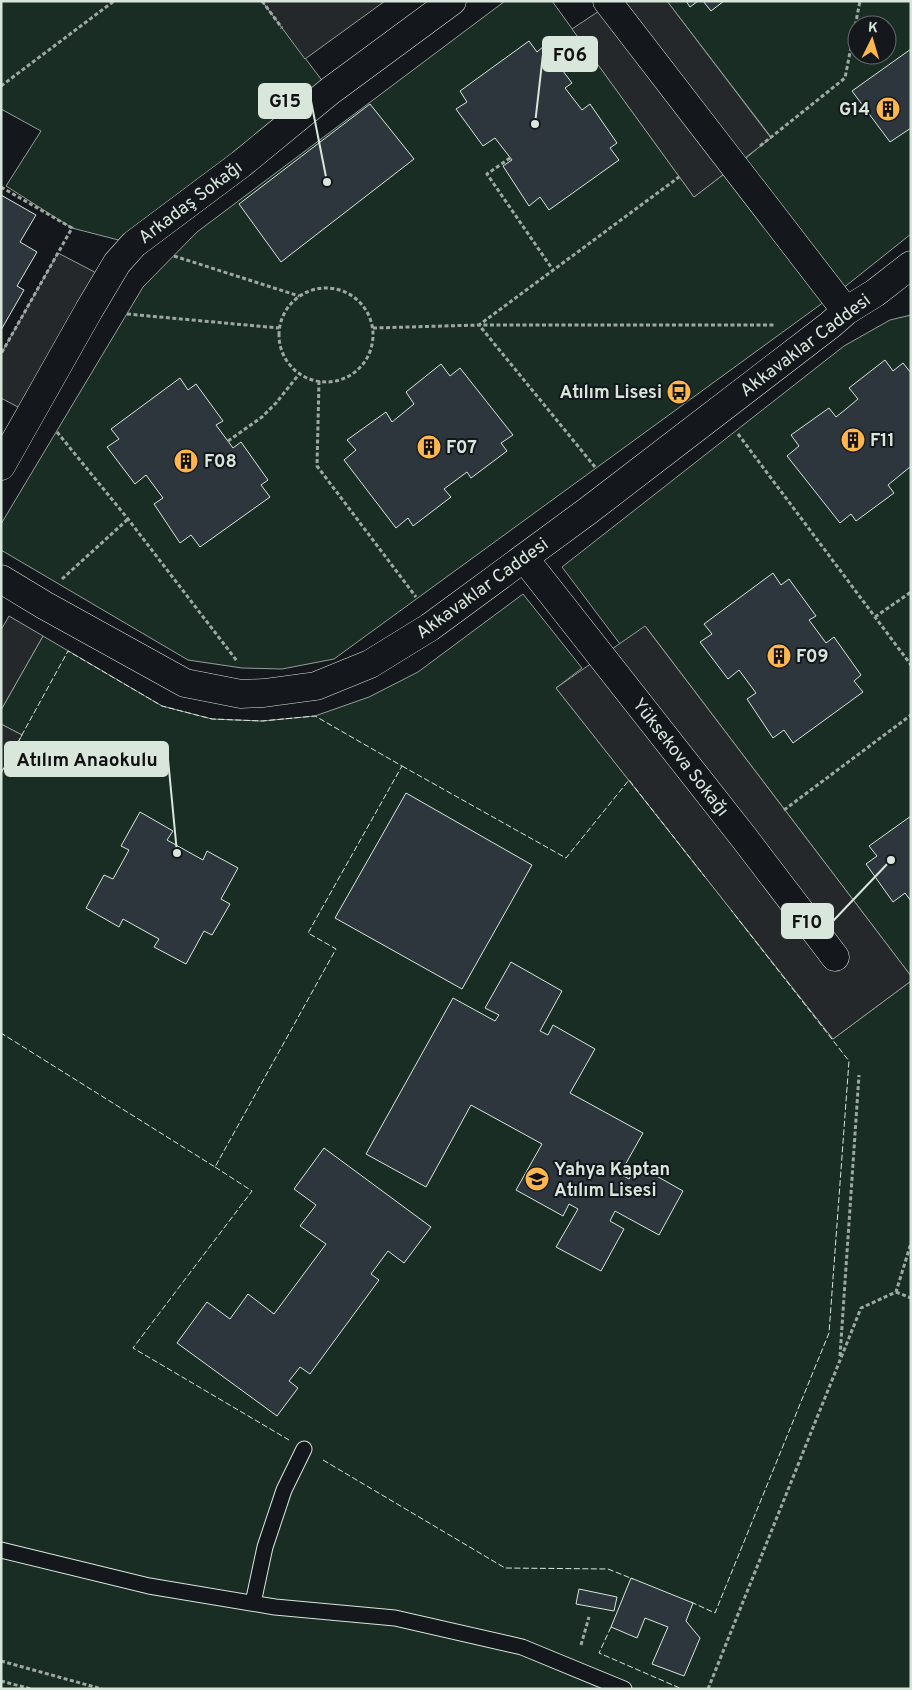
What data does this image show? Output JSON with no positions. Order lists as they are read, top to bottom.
{
  "streets": {
    "street": ["Arkadaş Sokağı", "Akkavaklar Caddesi", "Yüksekova Sokağı"]
  },
  "crossings": [
    ["Akkavaklar Caddesi", "Yüksekova Sokağı"]
  ],
  "places": {
    "building": [
      "G14",
      "F11",
      "F07",
      "F08",
      "F09"
    ],
    "other": [
      "F06",
      "G15",
      "Atılım Anaokulu",
      "F10"
    ],
    "bus stop": ["Atılım Lisesi"],
    "school or university": ["Yahya Kaptan Atılım Lisesi"]
  },
  "north": "top"
}
